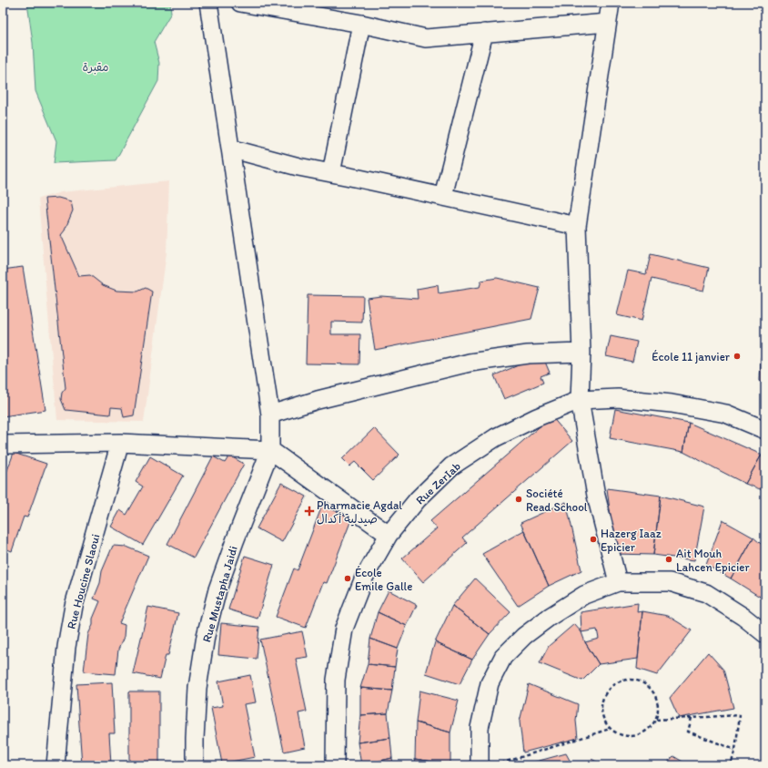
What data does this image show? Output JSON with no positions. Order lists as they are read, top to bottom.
{
  "streets": {
    "street": ["Rue ZerIab", "Rue Houcine Slaoui", "Rue Mustapha Jaidi"]
  },
  "parks": ["مقبرة"],
  "places": {
    "other": [
      "École 11 janvier",
      "Société Read School",
      "Hazerg Iaaz Epicier",
      "Ait Mouh Lahcen Epicier",
      "École Emile Galle"
    ],
    "health": ["Pharmacie Agdal صيدلية أكدال"]
  }
}
